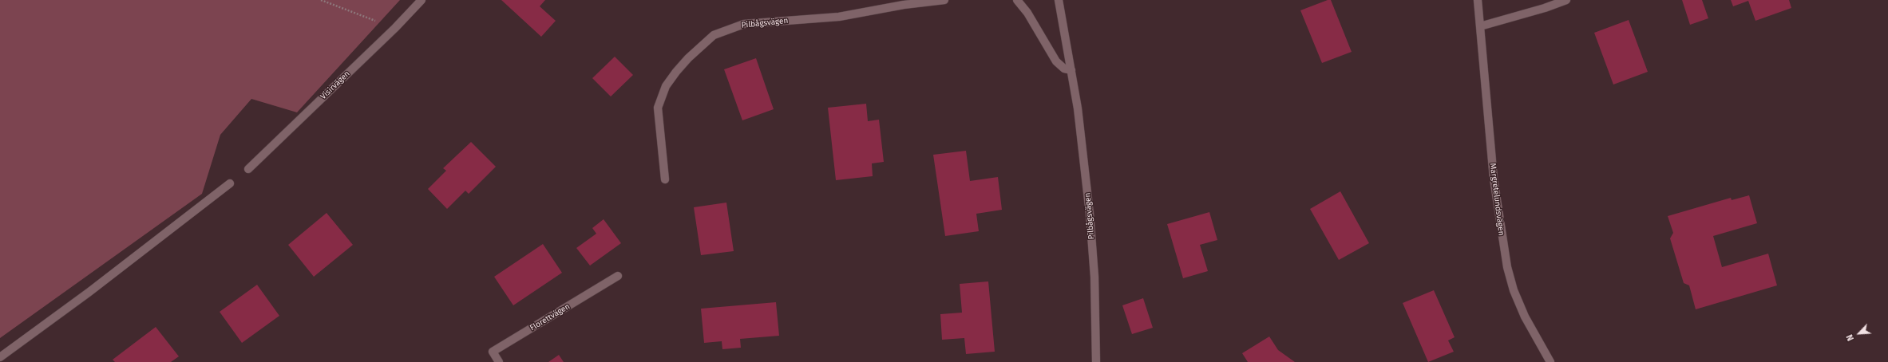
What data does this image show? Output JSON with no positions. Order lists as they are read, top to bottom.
{
  "streets": {
    "street": [
      "Pilbågsvägen",
      "Visirvägen",
      "Margretelundsvägen",
      "Florettvägen"
    ]
  },
  "north": "bottom left"
}
